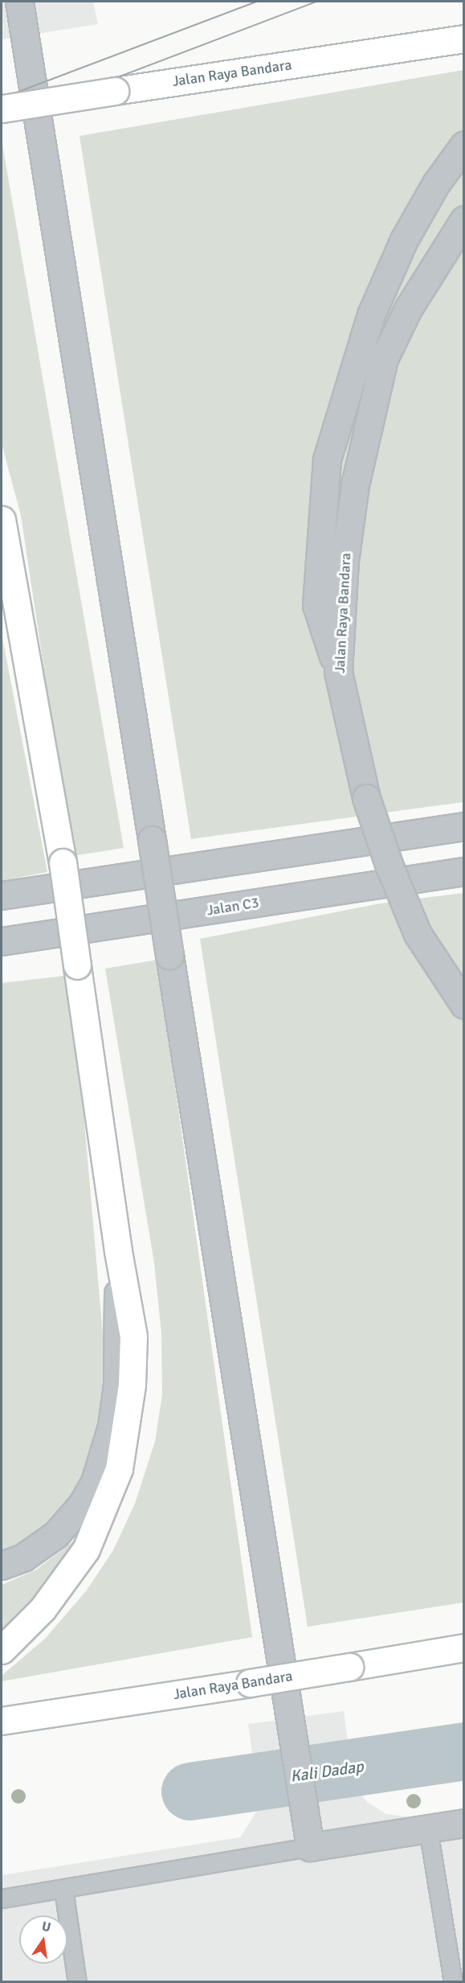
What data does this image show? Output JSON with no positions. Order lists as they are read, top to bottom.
{
  "streets": {
    "main road": ["Jalan Raya Bandara"],
    "street": ["Jalan C3"]
  },
  "water": ["Kali Dadap"],
  "north": "top"
}
